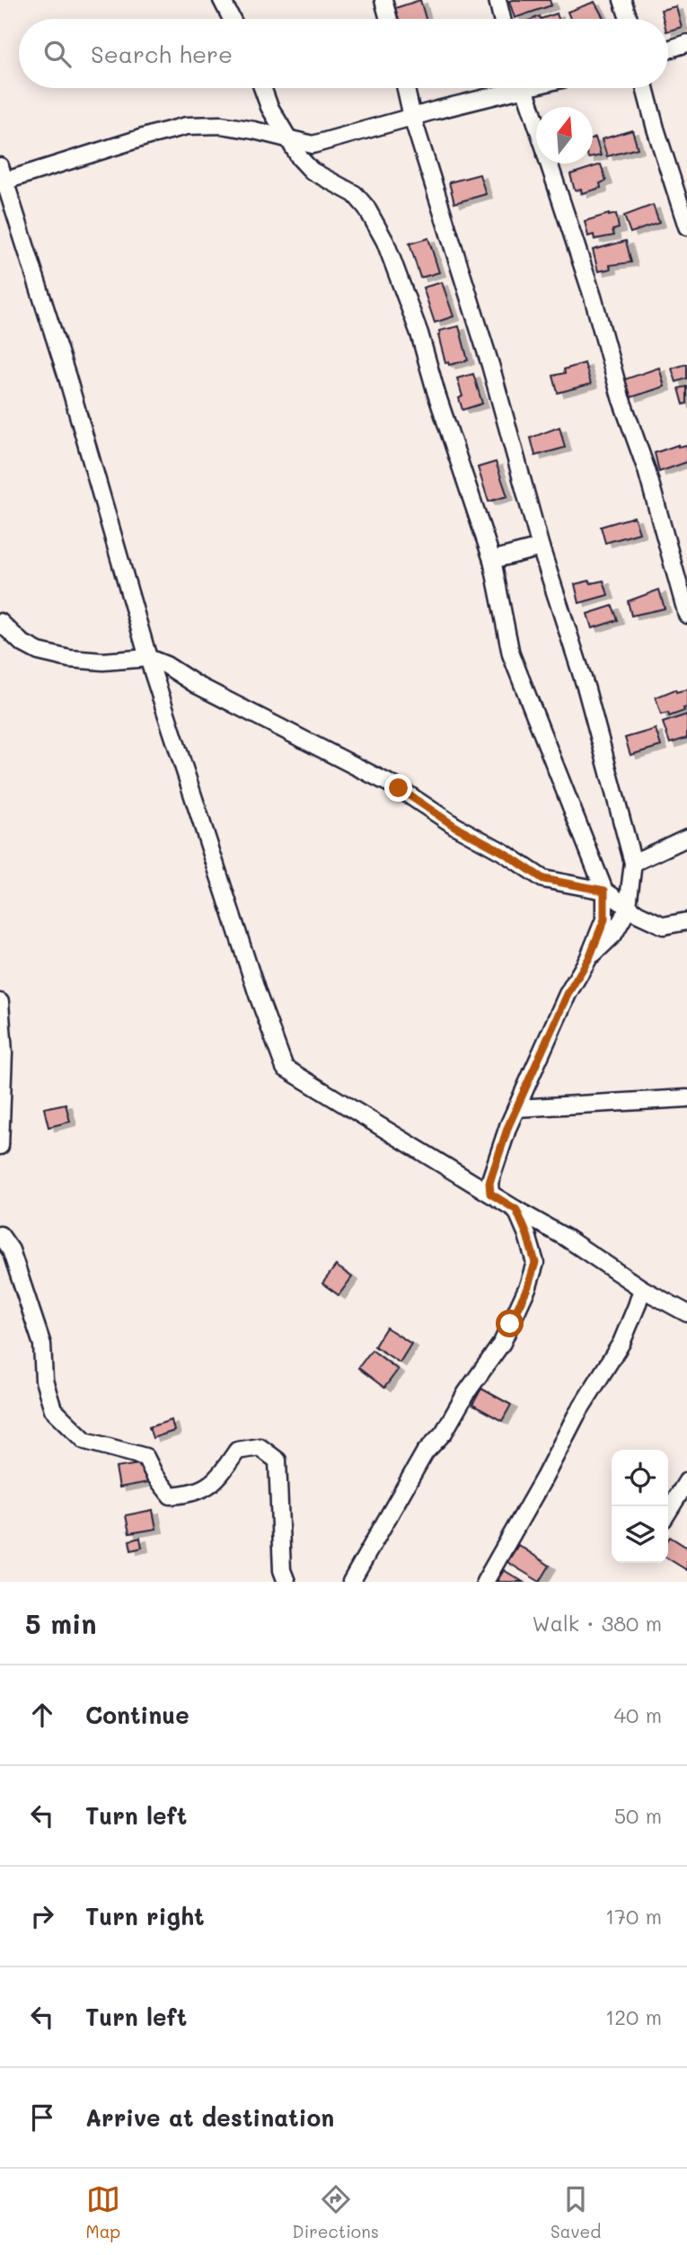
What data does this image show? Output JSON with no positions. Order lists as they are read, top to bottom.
{
  "north": "top",
  "page": {
    "search": "Search here",
    "heading": ["5 min", "Walk · 380 m"],
    "list": [
      ["Continue", "40 m"],
      ["Turn left", "50 m"],
      ["Turn right", "170 m"],
      ["Turn left", "120 m"],
      "Arrive at destination"
    ],
    "nav": ["Map", "Directions", "Saved"]
  }
}
